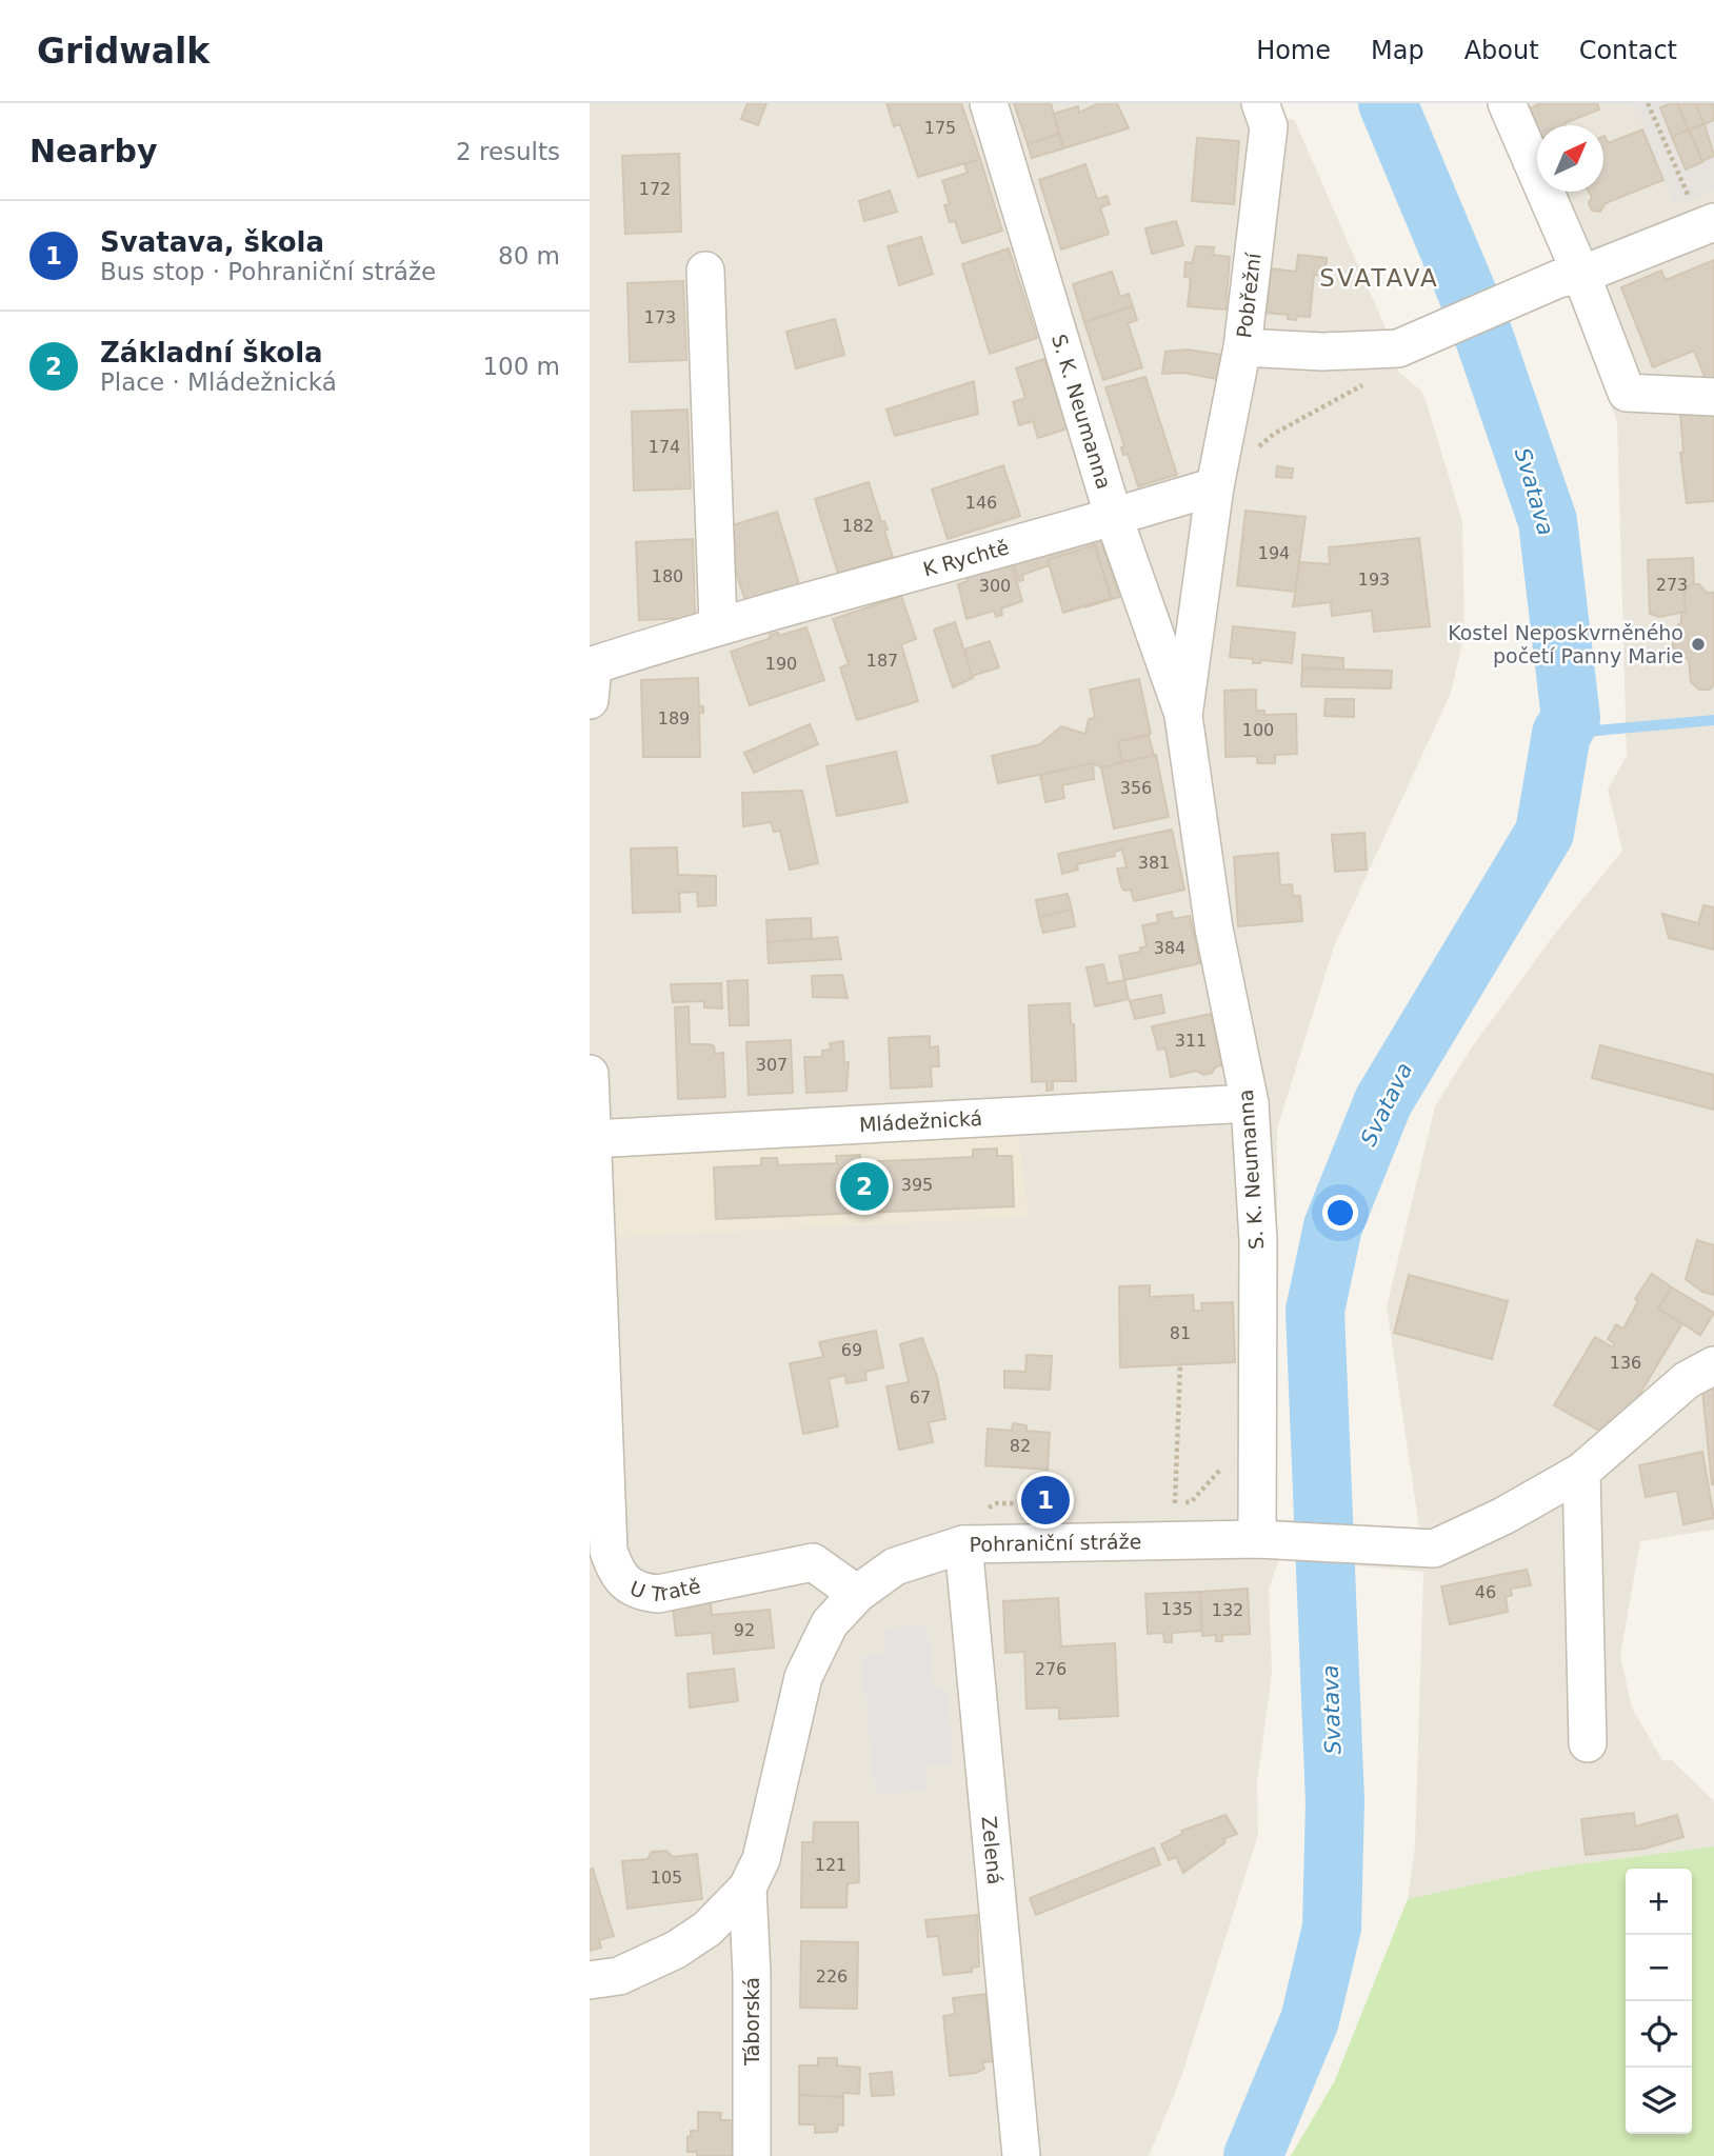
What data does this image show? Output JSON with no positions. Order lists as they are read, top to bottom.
{
  "streets": {
    "street": [
      "Pobřežní",
      "S. K. Neumanna",
      "K Rychtě",
      "Mládežnická",
      "Pohraniční stráže",
      "U Tratě",
      "Zelená",
      "Táborská"
    ]
  },
  "crossings": [
    ["Pobřežní", "S. K. Neumanna"],
    ["Pobřežní", "K Rychtě"],
    ["S. K. Neumanna", "K Rychtě"],
    ["S. K. Neumanna", "Mládežnická"],
    ["S. K. Neumanna", "Pohraniční stráže"],
    ["Mládežnická", "U Tratě"],
    ["Pohraniční stráže", "U Tratě"],
    ["Pohraniční stráže", "Zelená"],
    ["Pohraniční stráže", "Táborská"]
  ],
  "districts": ["SVATAVA"],
  "water": ["Svatava"],
  "places": ["Kostel Neposkvrněného početí Panny Marie"],
  "house_numbers": [
    "175",
    "172",
    "173",
    "174",
    "146",
    "182",
    "194",
    "180",
    "193",
    "273",
    "300",
    "187",
    "190",
    "189",
    "100",
    "356",
    "381",
    "384",
    "311",
    "307",
    "395",
    "81",
    "69",
    "136",
    "67",
    "82",
    "46",
    "135",
    "132",
    "92",
    "276",
    "121",
    "105",
    "226"
  ],
  "north": "top right",
  "page": {
    "header": "Gridwalk",
    "nav": [
      "Home",
      "Map",
      "About",
      "Contact"
    ],
    "heading": ["Nearby", "2 results"],
    "list": [
      {
        "mark": "1",
        "name": "Svatava, škola",
        "note": "Bus stop · Pohraniční stráže",
        "value": "80 m"
      },
      {
        "mark": "2",
        "name": "Základní škola",
        "note": "Place · Mládežnická",
        "value": "100 m"
      }
    ],
    "pins": ["2", "1"],
    "map_buttons": ["+", "−"]
  }
}
